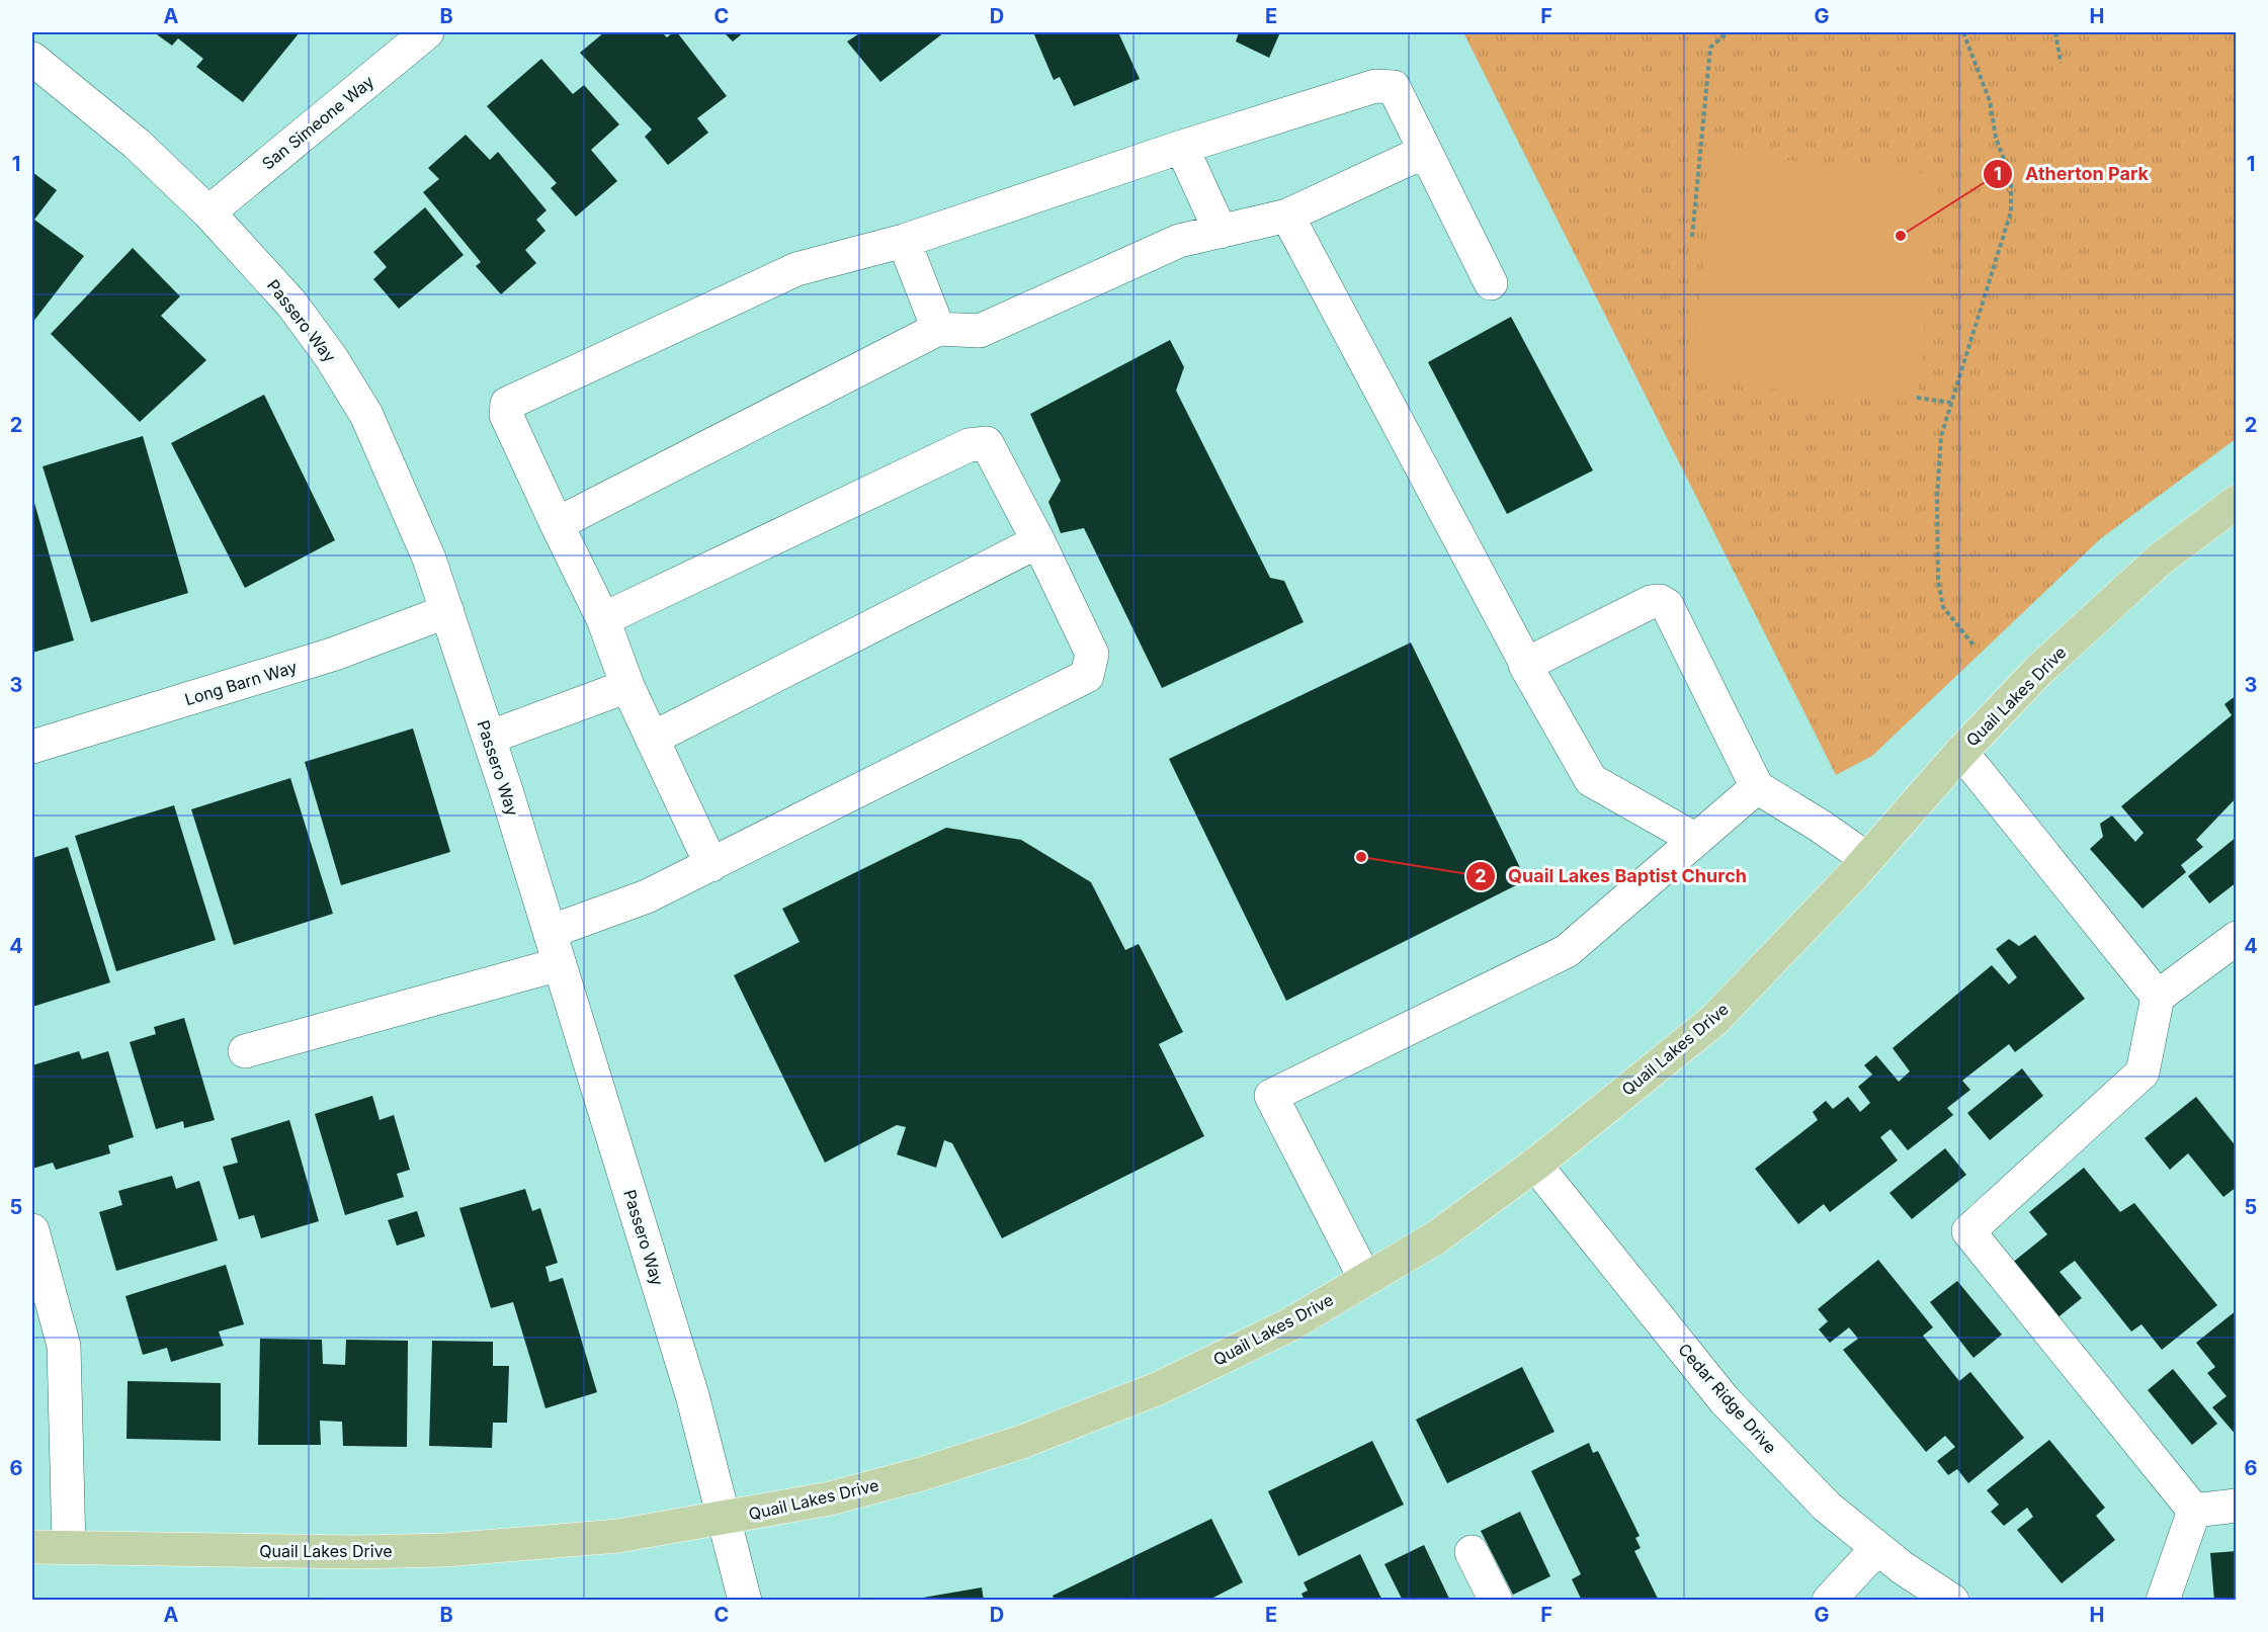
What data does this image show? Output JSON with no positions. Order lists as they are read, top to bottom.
{
  "streets": {
    "main road": ["Quail Lakes Drive"],
    "street": [
      "San Simeone Way",
      "Passero Way",
      "Long Barn Way",
      "Cedar Ridge Drive"
    ]
  },
  "crossings": [
    ["San Simeone Way", "Passero Way"],
    ["Passero Way", "Long Barn Way"],
    ["Passero Way", "Quail Lakes Drive"],
    ["Quail Lakes Drive", "Cedar Ridge Drive"]
  ],
  "places": ["Atherton Park", "Quail Lakes Baptist Church"],
  "grid": {
    "columns": [
      "A",
      "B",
      "C",
      "D",
      "E",
      "F",
      "G",
      "H"
    ],
    "rows": [
      "1",
      "2",
      "3",
      "4",
      "5",
      "6"
    ]
  }
}
